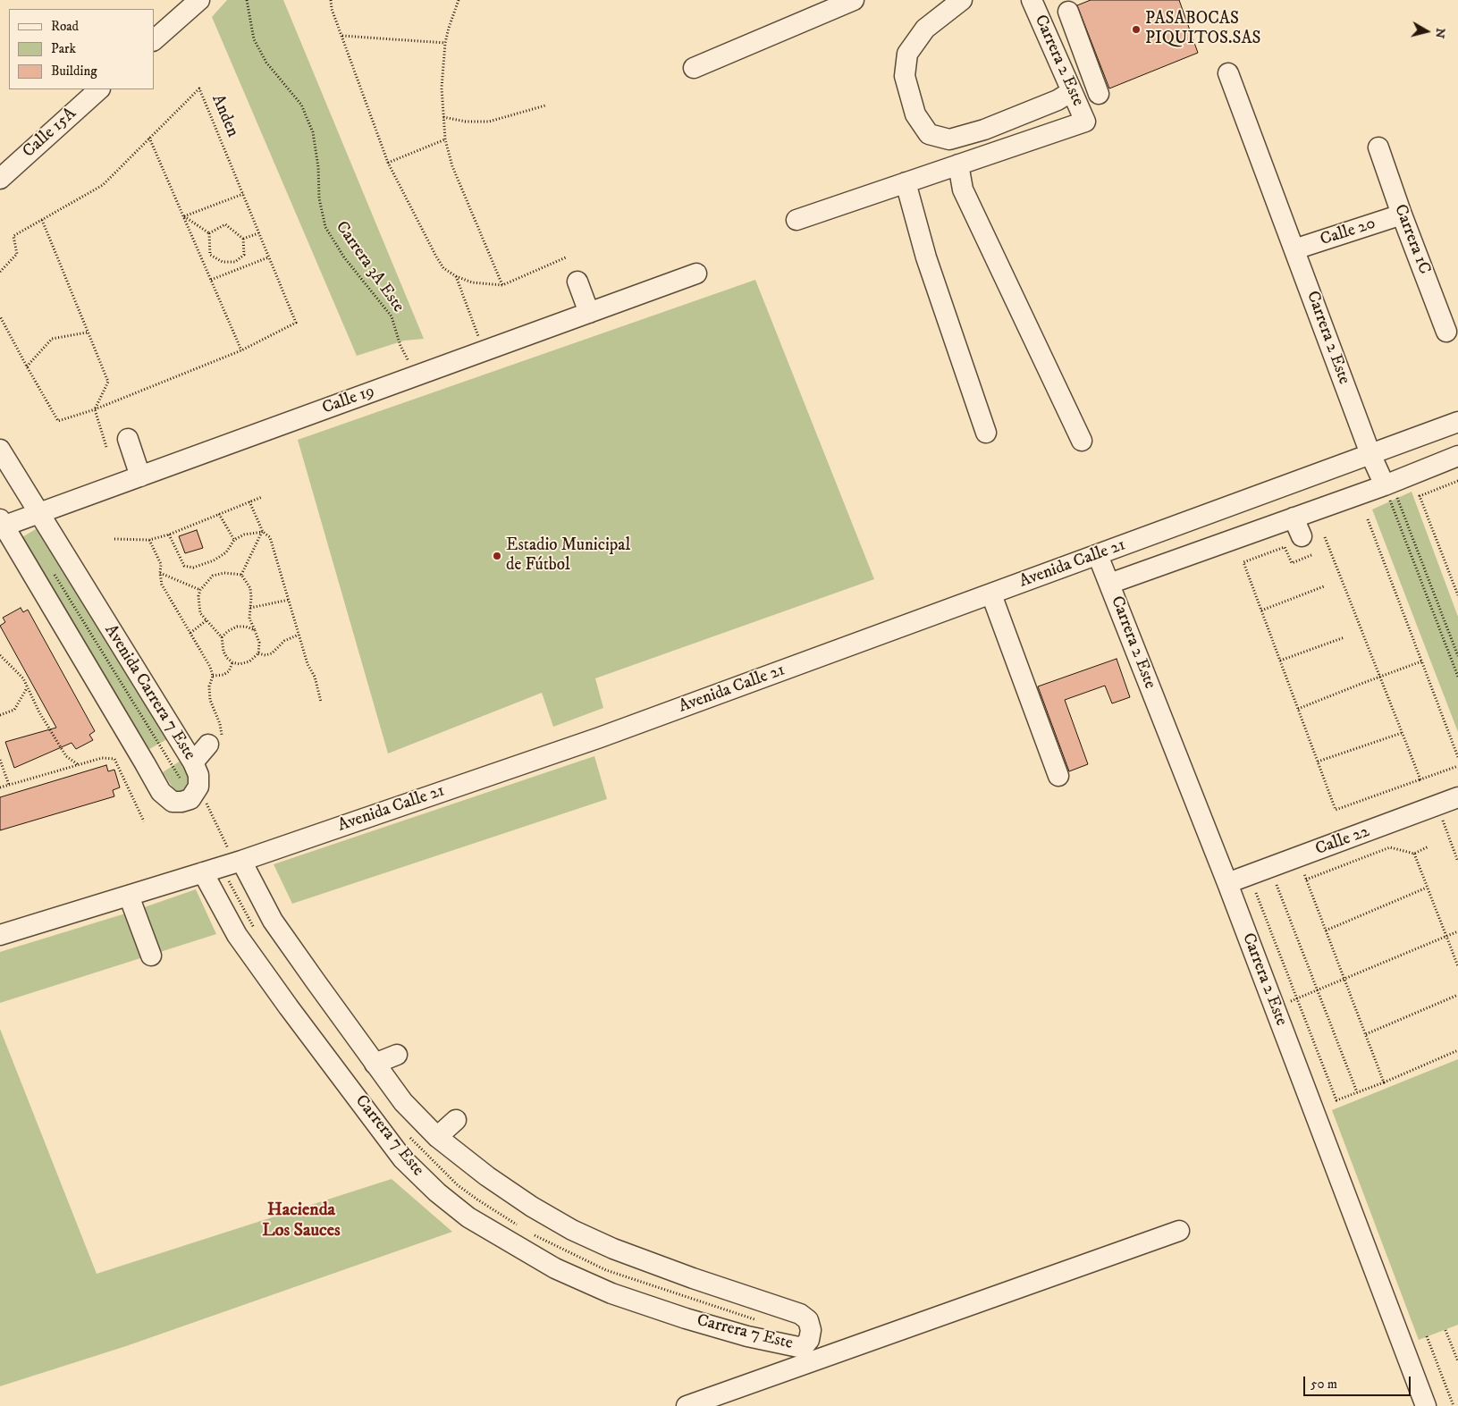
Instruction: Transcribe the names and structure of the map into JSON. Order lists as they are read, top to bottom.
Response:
{
  "streets": {
    "street": [
      "Carrera 2 Este",
      "Calle 15A",
      "Calle 20",
      "Carrera 1C",
      "Calle 19",
      "Avenida Calle 21",
      "Avenida Carrera 7 Este",
      "Calle 22",
      "Carrera 7 Este"
    ],
    "path": ["Anden", "Carrera 3A Este"]
  },
  "crossings": [
    ["Carrera 2 Este", "Calle 20"],
    ["Carrera 2 Este", "Avenida Calle 21"],
    ["Carrera 2 Este", "Calle 22"],
    ["Calle 20", "Carrera 1C"],
    ["Carrera 3A Este", "Calle 19"],
    ["Calle 19", "Avenida Carrera 7 Este"],
    ["Avenida Calle 21", "Carrera 7 Este"]
  ],
  "districts": ["Hacienda Los Sauces"],
  "places": ["PASABOCAS PIQUITOS.SAS", "Estadio Municipal de Fútbol"],
  "legend": ["Road", "Park", "Building"],
  "scale_bar": "50 m",
  "north": "right"
}
